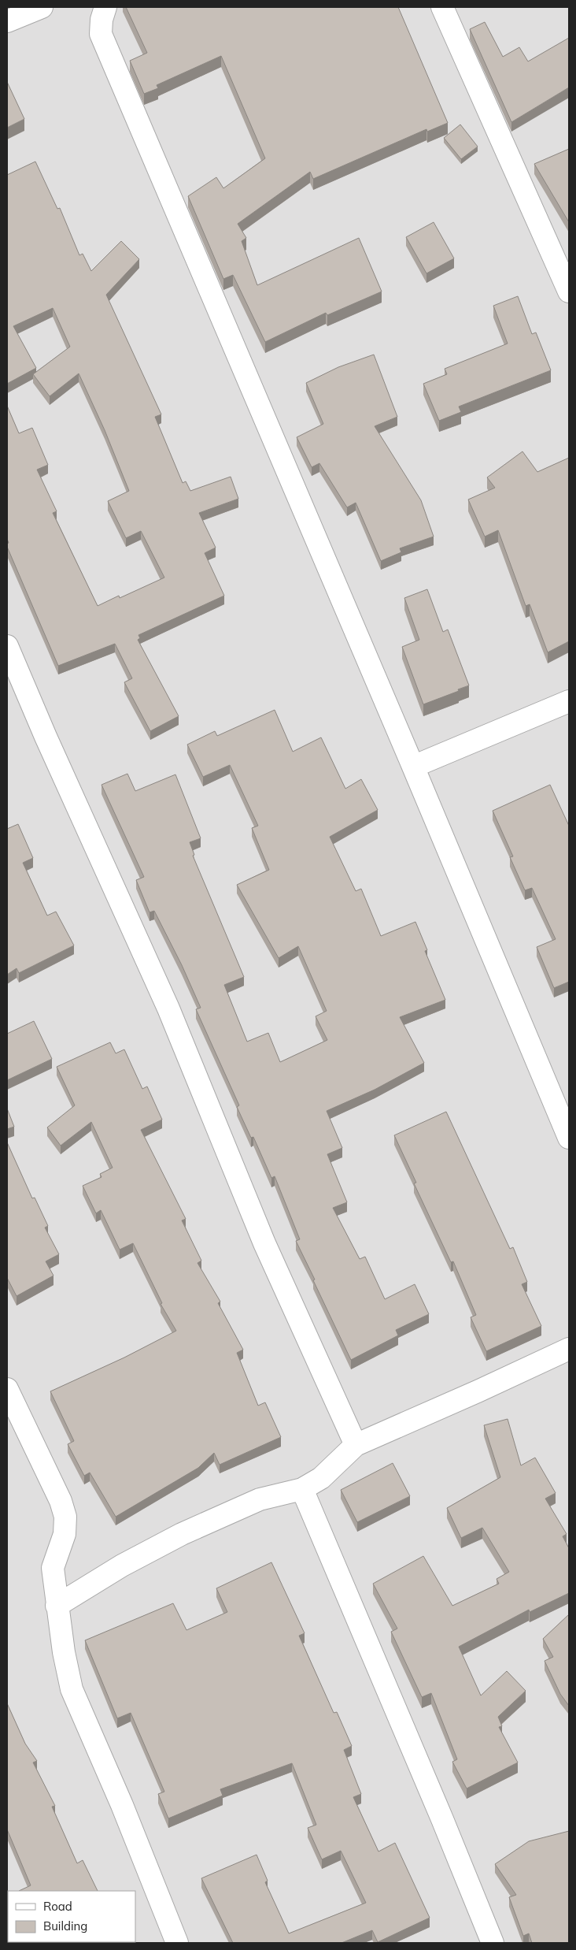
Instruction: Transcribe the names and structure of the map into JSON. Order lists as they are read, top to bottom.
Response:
{
  "legend": ["Road", "Building"]
}
